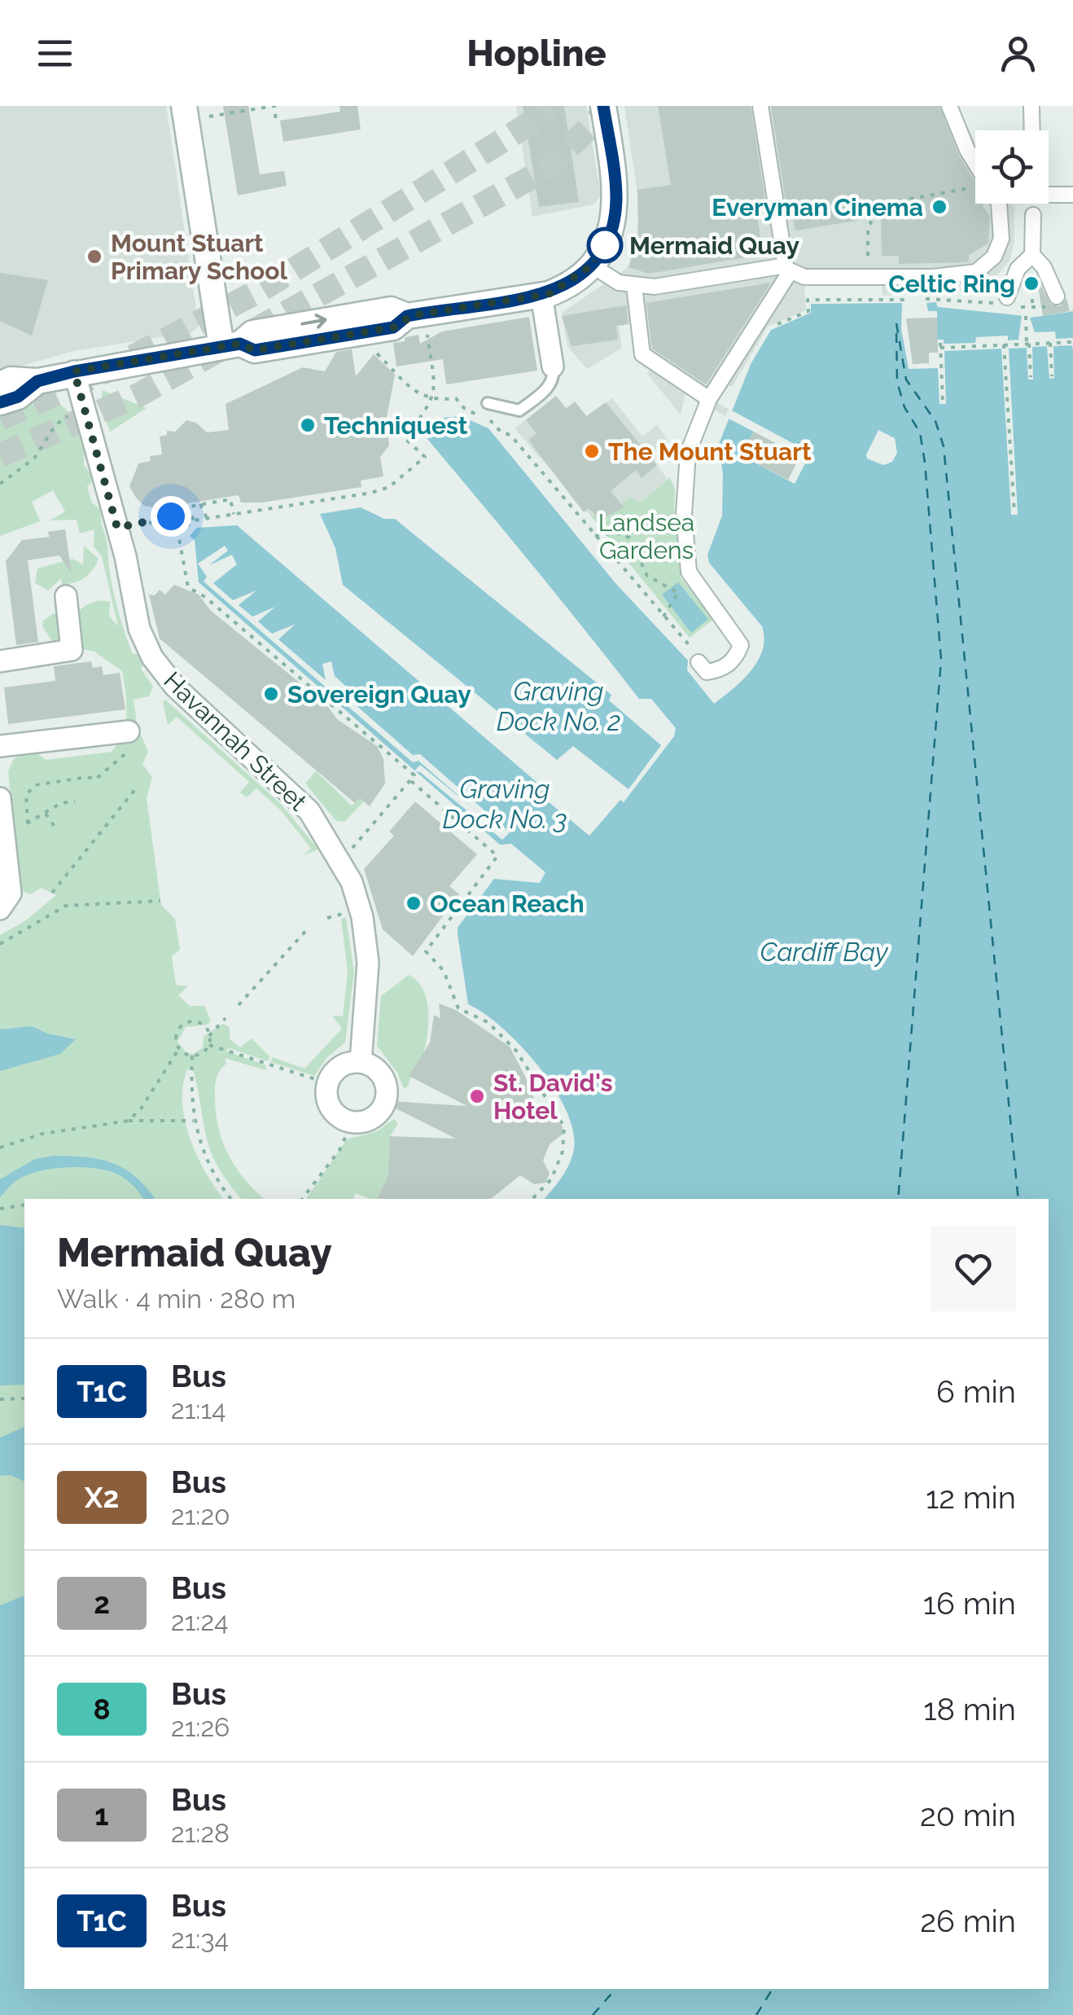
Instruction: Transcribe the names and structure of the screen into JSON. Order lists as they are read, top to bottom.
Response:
{
  "streets": {
    "street": ["Havannah Street"]
  },
  "water": ["Graving Dock No. 2", "Graving Dock No. 3", "Cardiff Bay"],
  "parks": ["Landsea Gardens"],
  "places": [
    "Everyman Cinema",
    "Mermaid Quay",
    "Mount Stuart Primary School",
    "Celtic Ring",
    "Techniquest",
    "The Mount Stuart",
    "Sovereign Quay",
    "Ocean Reach",
    "St. David's Hotel"
  ],
  "lines": ["bus line T1C"],
  "page": {
    "header": "Hopline",
    "heading": ["Mermaid Quay", "Walk · 4 min · 280 m"],
    "list": [
      {
        "mark": "T1C",
        "name": "Bus",
        "note": "21:14",
        "value": "6 min"
      },
      {
        "mark": "X2",
        "name": "Bus",
        "note": "21:20",
        "value": "12 min"
      },
      {
        "mark": "2",
        "name": "Bus",
        "note": "21:24",
        "value": "16 min"
      },
      {
        "mark": "8",
        "name": "Bus",
        "note": "21:26",
        "value": "18 min"
      },
      {
        "mark": "1",
        "name": "Bus",
        "note": "21:28",
        "value": "20 min"
      },
      {
        "mark": "T1C",
        "name": "Bus",
        "note": "21:34",
        "value": "26 min"
      }
    ]
  }
}
